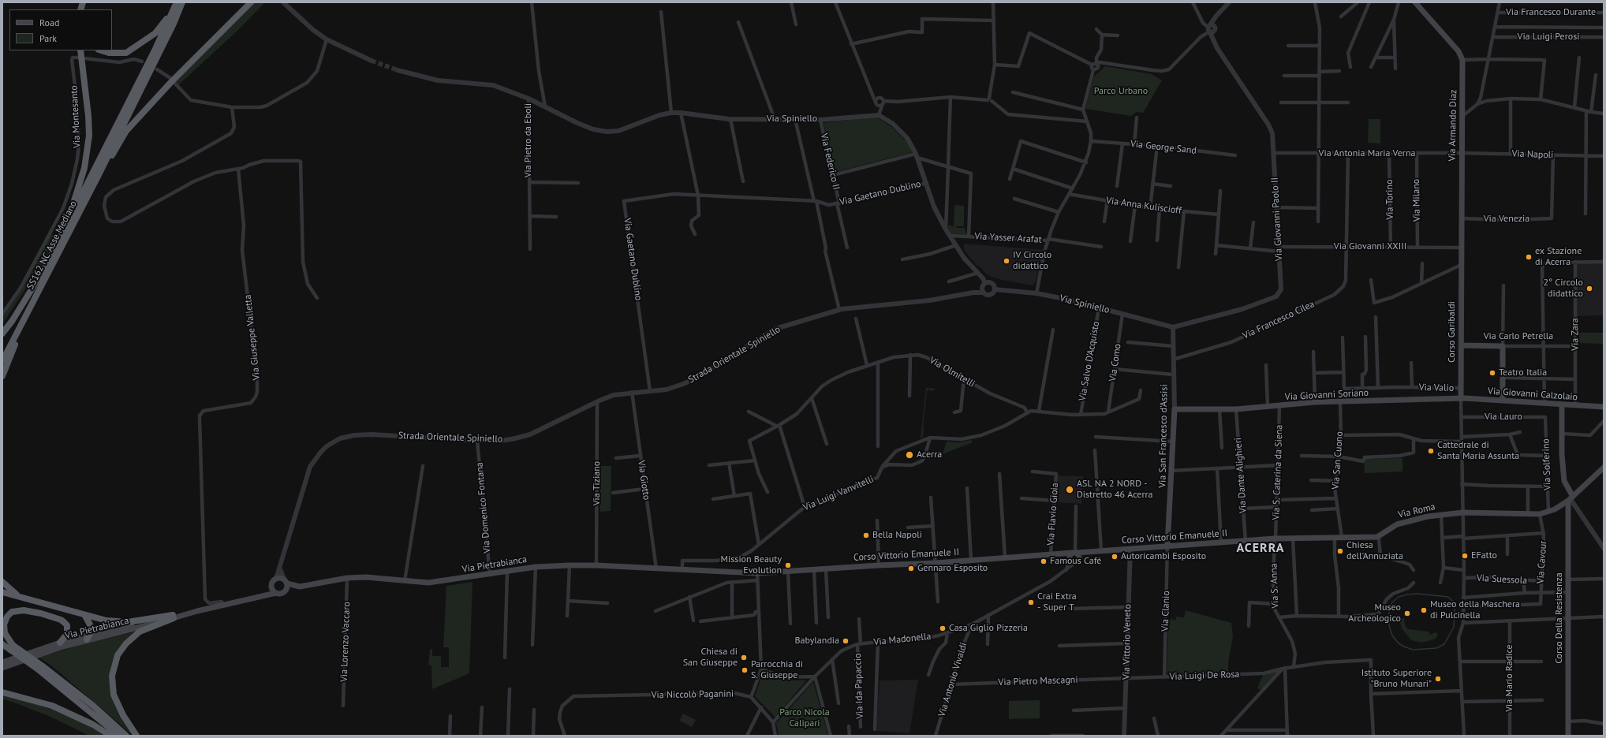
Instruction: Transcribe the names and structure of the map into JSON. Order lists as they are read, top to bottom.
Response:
{
  "streets": {
    "highway": ["SS162 NC Asse Mediano"],
    "main road": [
      "Via Armando Diaz",
      "Corso Garibaldi",
      "Via Carlo Petrella",
      "Via Giovanni Calzolaio",
      "Via Giovanni Soriano",
      "Via San Francesco d'Assisi",
      "Via Roma",
      "Corso Vittorio Emanuele II",
      "Via Pietrabianca",
      "Corso Della Resistenza"
    ],
    "street": [
      "Via Francesco Durante",
      "Via Luigi Perosi",
      "Via Montesanto",
      "Via Spiniello",
      "Via Pietro da Eboli",
      "Via George Sand",
      "Via Antonia Maria Verna",
      "Via Napoli",
      "Via Federico II",
      "Via Gaetano Dublino",
      "Via Torino",
      "Via Milano",
      "Via Anna Kuliscioff",
      "Via Giovanni Paolo II",
      "Via Venezia",
      "Via Yasser Arafat",
      "Via Giovanni XXIII",
      "Via Francesco Cilea",
      "Via Zara",
      "Via Giuseppe Valletta",
      "Strada Orientale Spiniello",
      "Via Salvo D'Acquisto",
      "Via Como",
      "Via Olmitelli",
      "Via Valio",
      "Via Lauro",
      "Via San Cuono",
      "Via Solferino",
      "Via S. Caterina da Siena",
      "Via Dante Alighieri",
      "Via Giotto",
      "Via Tiziano",
      "Via Luigi Vanvitelli",
      "Via Domenico Fontana",
      "Via Flavio Gioia",
      "Via Cavour",
      "Via Suessola",
      "Via S. Anna",
      "Via Clanio",
      "Via Madonella",
      "Via Lorenzo Vaccaro",
      "Via Vittorio Veneto",
      "Via Luigi De Rosa",
      "Via Mario Radice",
      "Via Antonio Vivaldi",
      "Via Pietro Mascagni",
      "Via Ida Papaccio",
      "Via Niccolò Paganini"
    ]
  },
  "crossings": [
    ["Via Spiniello", "Via Pietro da Eboli"],
    ["Via Spiniello", "Via Federico II"],
    ["Via Spiniello", "Via Gaetano Dublino"],
    ["Via Spiniello", "Via Giovanni Paolo II"],
    ["Via Spiniello", "Via Yasser Arafat"],
    ["Via Spiniello", "Strada Orientale Spiniello"],
    ["Via Spiniello", "Via Salvo D'Acquisto"],
    ["Via Spiniello", "Via Como"],
    ["Via Spiniello", "Via San Francesco d'Assisi"],
    ["Via Armando Diaz", "Via Antonia Maria Verna"],
    ["Via Armando Diaz", "Via Napoli"],
    ["Via Armando Diaz", "Via Venezia"],
    ["Via Armando Diaz", "Via Giovanni XXIII"],
    ["Via Armando Diaz", "Corso Garibaldi"],
    ["Via Antonia Maria Verna", "Via Napoli"],
    ["Via Antonia Maria Verna", "Via Torino"],
    ["Via Antonia Maria Verna", "Via Milano"],
    ["Via Antonia Maria Verna", "Via Giovanni Paolo II"],
    ["Via Antonia Maria Verna", "Via Francesco Cilea"],
    ["Via Napoli", "Via Venezia"],
    ["Via Federico II", "Via Gaetano Dublino"],
    ["Via Gaetano Dublino", "Strada Orientale Spiniello"],
    ["Via Torino", "Via Giovanni XXIII"],
    ["Via Milano", "Via Giovanni XXIII"],
    ["Via Giovanni Paolo II", "Via Giovanni XXIII"],
    ["Via Giovanni Paolo II", "Via San Francesco d'Assisi"],
    ["Via Giovanni XXIII", "Via Francesco Cilea"],
    ["Via Francesco Cilea", "Via San Francesco d'Assisi"],
    ["Corso Garibaldi", "Via Carlo Petrella"],
    ["Corso Garibaldi", "Via Valio"],
    ["Corso Garibaldi", "Via Giovanni Calzolaio"],
    ["Corso Garibaldi", "Via Giovanni Soriano"],
    ["Via Zara", "Via Carlo Petrella"],
    ["Via Zara", "Via Giovanni Calzolaio"],
    ["Via Giuseppe Valletta", "Via Pietrabianca"],
    ["Strada Orientale Spiniello", "Via Giotto"],
    ["Strada Orientale Spiniello", "Via Tiziano"],
    ["Strada Orientale Spiniello", "Via Domenico Fontana"],
    ["Strada Orientale Spiniello", "Via Pietrabianca"],
    ["Via Olmitelli", "Via Luigi Vanvitelli"],
    ["Via Giovanni Calzolaio", "Via Giovanni Soriano"],
    ["Via Giovanni Soriano", "Via San Francesco d'Assisi"],
    ["Via Giovanni Soriano", "Via San Cuono"],
    ["Via Giovanni Soriano", "Via S. Caterina da Siena"],
    ["Via Giovanni Soriano", "Via Dante Alighieri"],
    ["Via Lauro", "Via Solferino"],
    ["Via San Francesco d'Assisi", "Corso Vittorio Emanuele II"],
    ["Via San Francesco d'Assisi", "Via Clanio"],
    ["Via San Cuono", "Corso Vittorio Emanuele II"],
    ["Via Solferino", "Via Roma"],
    ["Via S. Caterina da Siena", "Corso Vittorio Emanuele II"],
    ["Via S. Caterina da Siena", "Via S. Anna"],
    ["Via Dante Alighieri", "Corso Vittorio Emanuele II"],
    ["Via Giotto", "Via Pietrabianca"],
    ["Via Tiziano", "Via Pietrabianca"],
    ["Via Luigi Vanvitelli", "Corso Vittorio Emanuele II"],
    ["Via Luigi Vanvitelli", "Via Pietrabianca"],
    ["Via Domenico Fontana", "Via Pietrabianca"],
    ["Via Roma", "Corso Vittorio Emanuele II"],
    ["Via Roma", "Via Cavour"],
    ["Via Roma", "Corso Della Resistenza"],
    ["Via Flavio Gioia", "Corso Vittorio Emanuele II"],
    ["Corso Vittorio Emanuele II", "Via Pietrabianca"],
    ["Corso Vittorio Emanuele II", "Via S. Anna"],
    ["Corso Vittorio Emanuele II", "Via Clanio"],
    ["Corso Vittorio Emanuele II", "Via Madonella"],
    ["Corso Vittorio Emanuele II", "Via Vittorio Veneto"],
    ["Via Cavour", "Via Suessola"],
    ["Via Pietrabianca", "Via Lorenzo Vaccaro"],
    ["Via S. Anna", "Via Luigi De Rosa"],
    ["Via Clanio", "Via Luigi De Rosa"],
    ["Via Madonella", "Via Antonio Vivaldi"],
    ["Via Madonella", "Via Ida Papaccio"],
    ["Via Vittorio Veneto", "Via Luigi De Rosa"],
    ["Via Vittorio Veneto", "Via Pietro Mascagni"],
    ["Via Luigi De Rosa", "Via Pietro Mascagni"],
    ["Via Antonio Vivaldi", "Via Pietro Mascagni"]
  ],
  "districts": ["ACERRA"],
  "parks": ["Parco Urbano", "Parco Nicola Calipari"],
  "places": [
    "ex Stazione di Acerra",
    "IV Circolo didattico",
    "2° Circolo didattico",
    "Teatro Italia",
    "Cattedrale di Santa Maria Assunta",
    "Acerra",
    "ASL NA 2 NORD - Distretto 46 Acerra",
    "Bella Napoli",
    "Chiesa dell'Annuziata",
    "EFatto",
    "Autoricambi Esposito",
    "Famous Café",
    "Mission Beauty Evolution",
    "Gennaro Esposito",
    "Crai Extra - Super T",
    "Museo della Maschera di Pulcinella",
    "Museo Archeologico",
    "Casa Giglio Pizzeria",
    "Babylandia",
    "Chiesa di San Giuseppe",
    "Parrocchia di S. Giuseppe",
    "Istituto Superiore \"Bruno Munari\""
  ],
  "legend": ["Road", "Park"]
}
